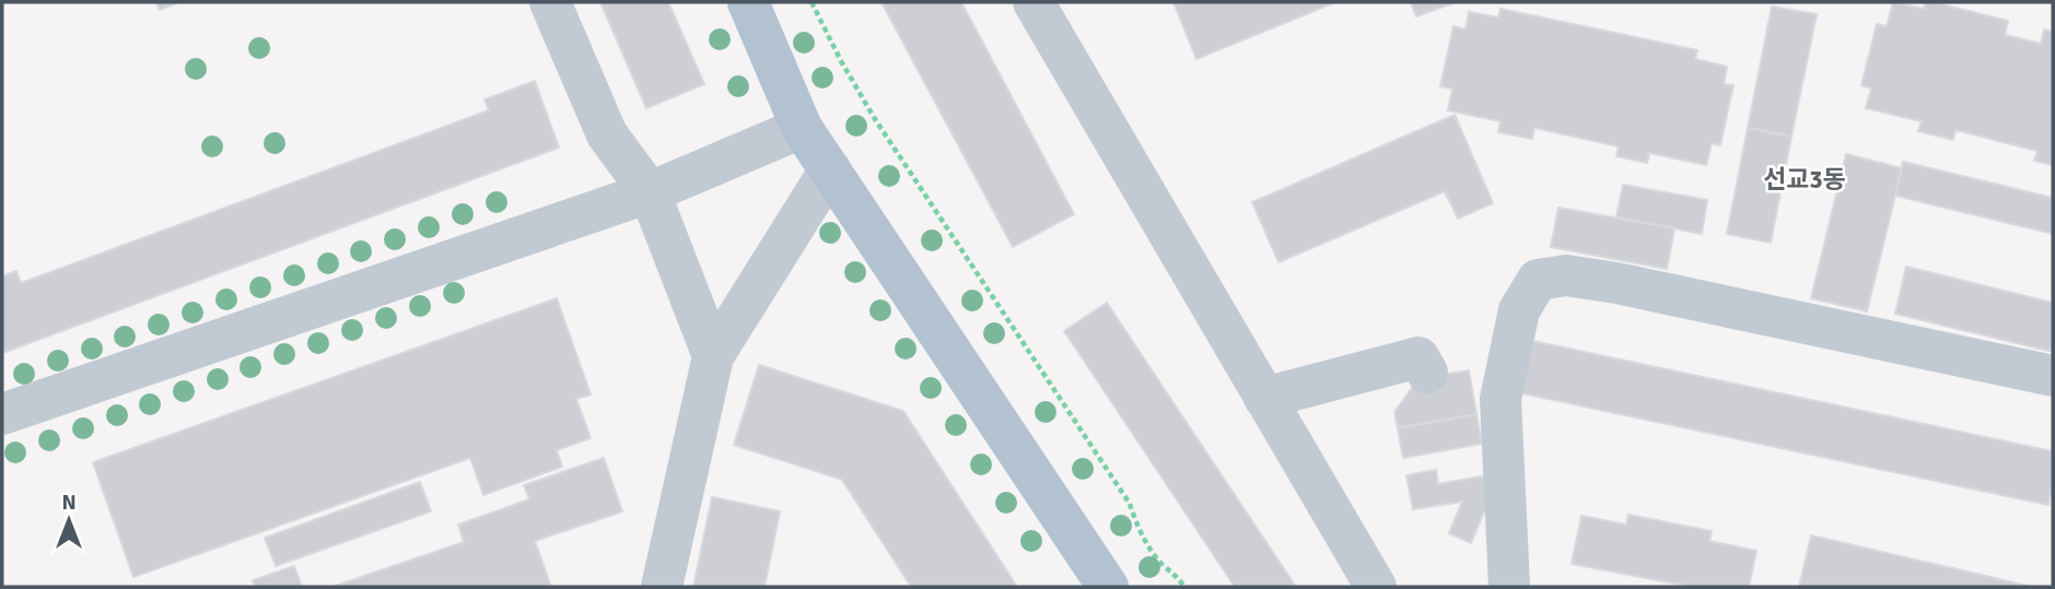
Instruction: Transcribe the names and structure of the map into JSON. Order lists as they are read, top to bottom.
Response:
{
  "districts": ["선교3동"],
  "north": "top"
}
